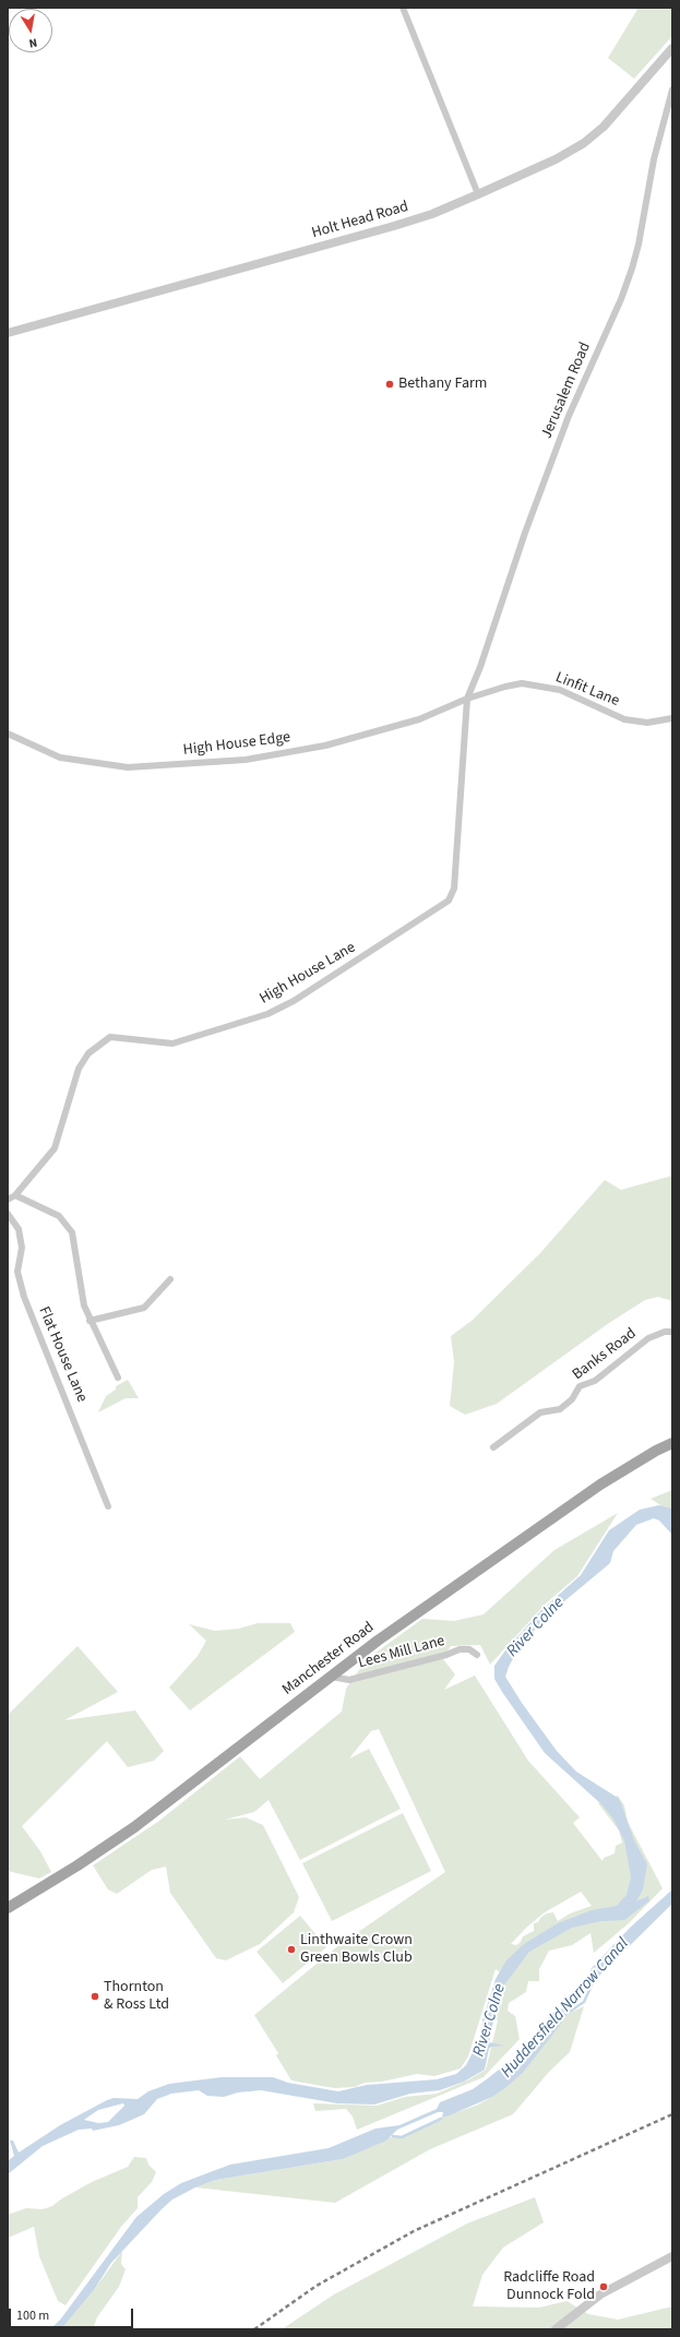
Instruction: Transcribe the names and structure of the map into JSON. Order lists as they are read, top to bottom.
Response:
{
  "streets": {
    "main road": ["Manchester Road"],
    "street": [
      "Holt Head Road",
      "Jerusalem Road",
      "Linfit Lane",
      "High House Edge",
      "High House Lane",
      "Flat House Lane",
      "Banks Road",
      "Lees Mill Lane"
    ]
  },
  "crossings": [
    ["Jerusalem Road", "Linfit Lane"],
    ["Jerusalem Road", "High House Edge"],
    ["Jerusalem Road", "High House Lane"],
    ["Linfit Lane", "High House Edge"],
    ["Linfit Lane", "High House Lane"],
    ["High House Edge", "High House Lane"],
    ["Lees Mill Lane", "Manchester Road"]
  ],
  "water": ["River Colne", "Huddersfield Narrow Canal"],
  "places": [
    "Bethany Farm",
    "Linthwaite Crown Green Bowls Club",
    "Thornton & Ross Ltd",
    "Radcliffe Road Dunnock Fold"
  ],
  "scale_bar": "100 m",
  "north": "bottom"
}
